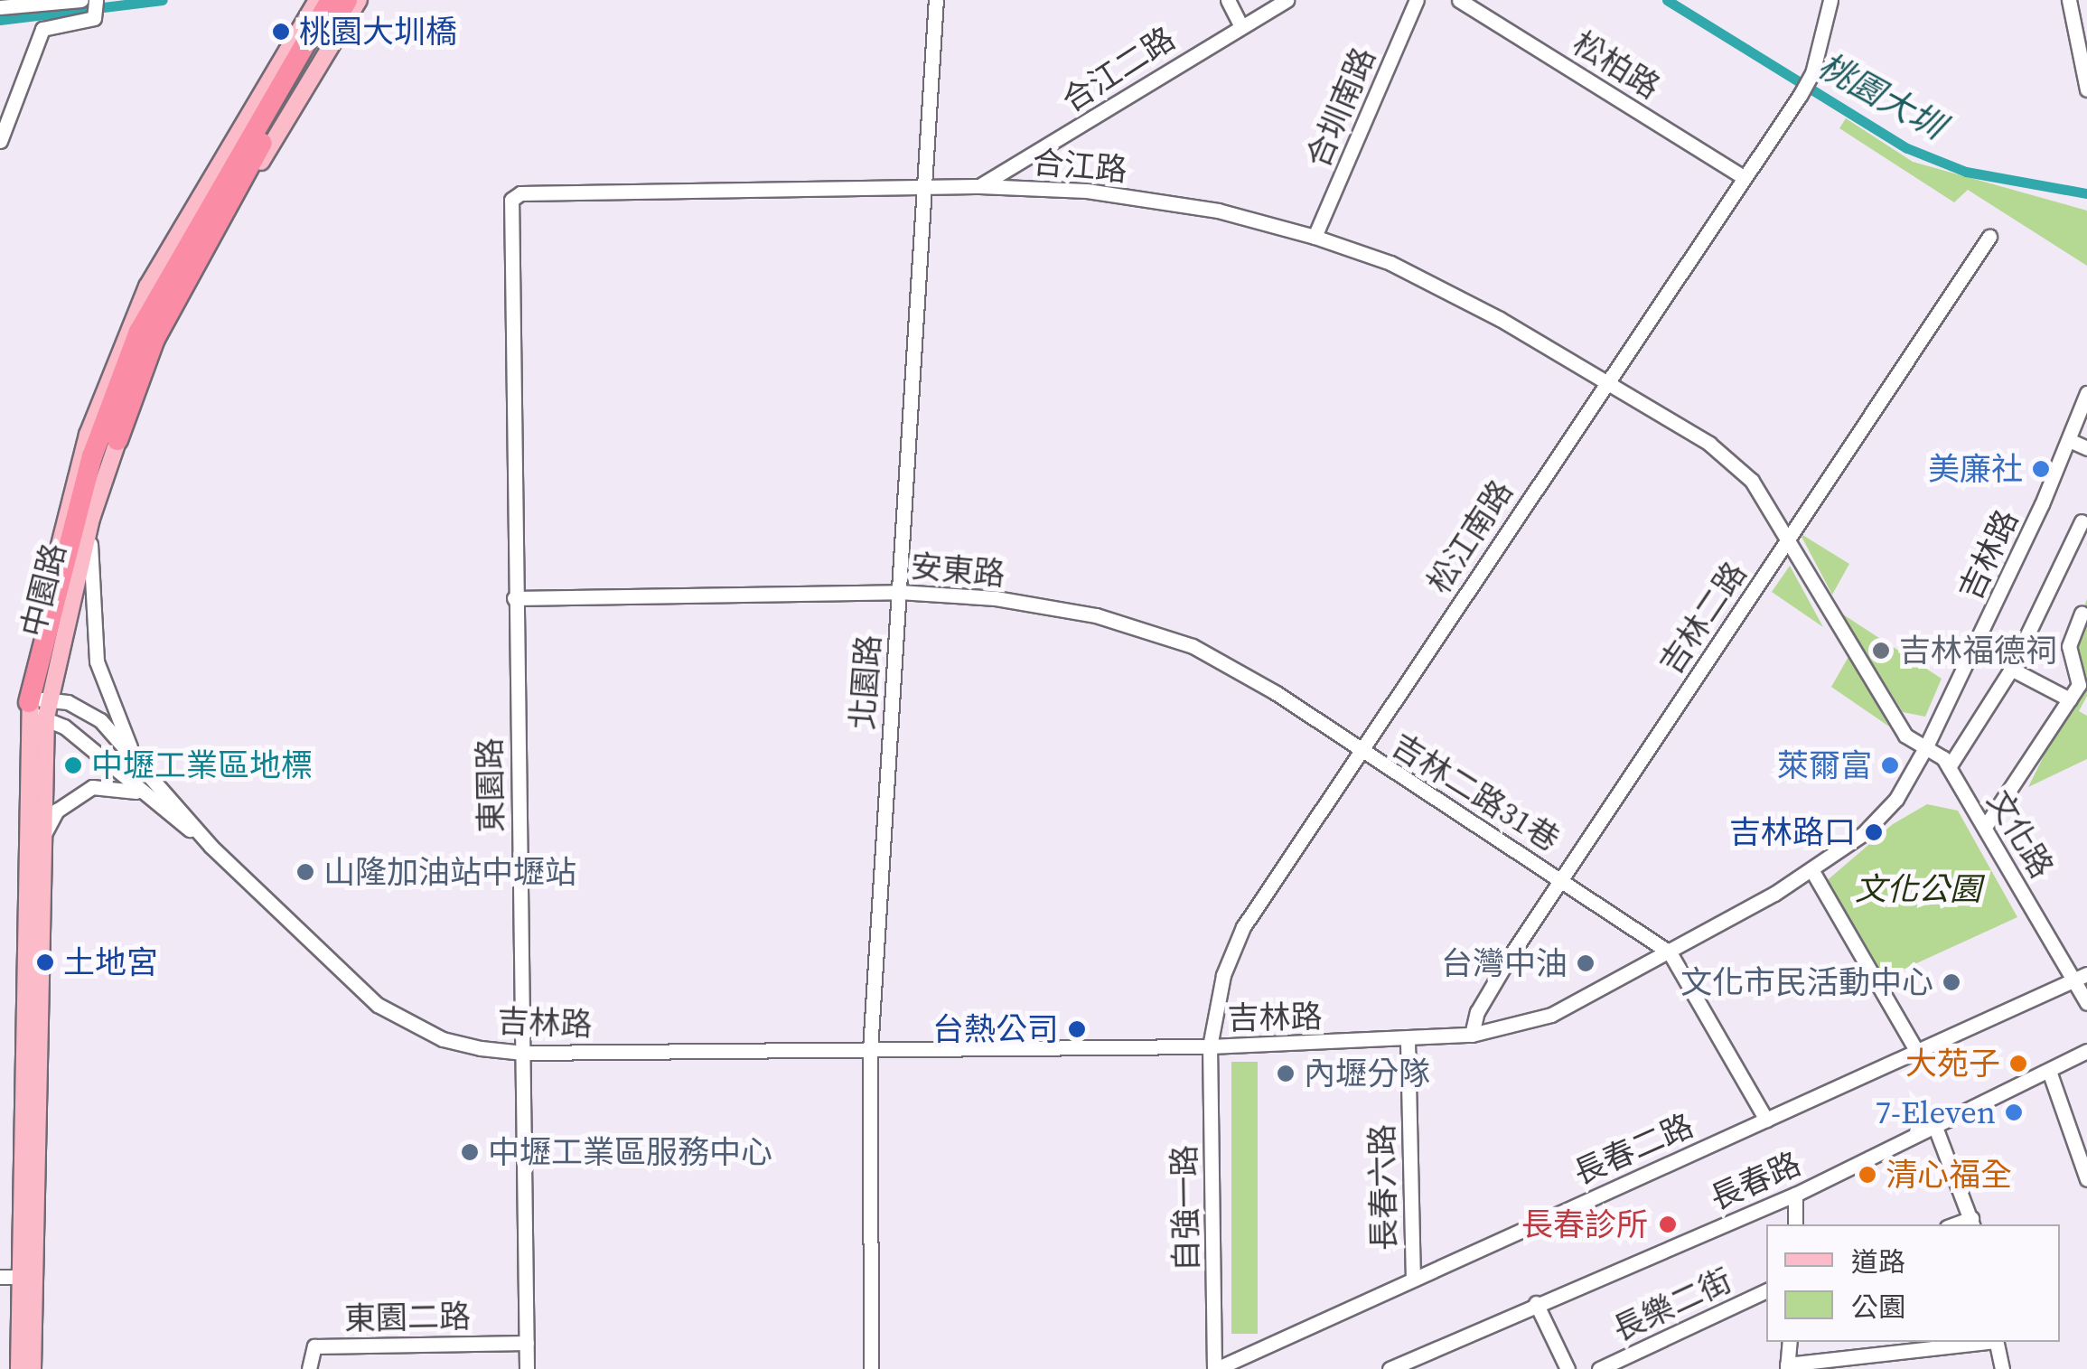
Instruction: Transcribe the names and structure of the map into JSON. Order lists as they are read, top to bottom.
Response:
{
  "streets": {
    "main road": ["中園路"],
    "street": [
      "松柏路",
      "合江二路",
      "合圳南路",
      "合江路",
      "松江南路",
      "吉林路",
      "安東路",
      "吉林二路",
      "北園路",
      "東園路",
      "吉林二路31巷",
      "文化路",
      "長春二路",
      "長春路",
      "長春六路",
      "自強一路",
      "長樂二街",
      "東園二路"
    ]
  },
  "crossings": [
    ["松柏路", "松江南路"],
    ["合江二路", "合江路"],
    ["合圳南路", "合江路"],
    ["合江路", "松江南路"],
    ["合江路", "吉林二路"],
    ["合江路", "北園路"],
    ["合江路", "東園路"],
    ["合江路", "文化路"],
    ["松江南路", "吉林路"],
    ["松江南路", "安東路"],
    ["松江南路", "吉林二路31巷"],
    ["松江南路", "自強一路"],
    ["吉林路", "中園路"],
    ["吉林路", "吉林二路"],
    ["吉林路", "北園路"],
    ["吉林路", "東園路"],
    ["吉林路", "吉林二路31巷"],
    ["吉林路", "文化路"],
    ["吉林路", "長春六路"],
    ["吉林路", "自強一路"],
    ["安東路", "北園路"],
    ["安東路", "東園路"],
    ["安東路", "吉林二路31巷"],
    ["吉林二路", "吉林二路31巷"],
    ["吉林二路", "文化路"],
    ["東園路", "東園二路"],
    ["文化路", "長春二路"],
    ["長春二路", "長春六路"],
    ["長春二路", "自強一路"]
  ],
  "water": ["桃園大圳"],
  "parks": ["文化公園"],
  "places": [
    "桃園大圳橋",
    "美廉社",
    "吉林福德祠",
    "中壢工業區地標",
    "萊爾富",
    "吉林路口",
    "山隆加油站中壢站",
    "土地宮",
    "台灣中油",
    "文化市民活動中心",
    "台熱公司",
    "大苑子",
    "內壢分隊",
    "7-Eleven",
    "中壢工業區服務中心",
    "清心福全",
    "長春診所"
  ],
  "legend": ["道路", "公園"]
}
